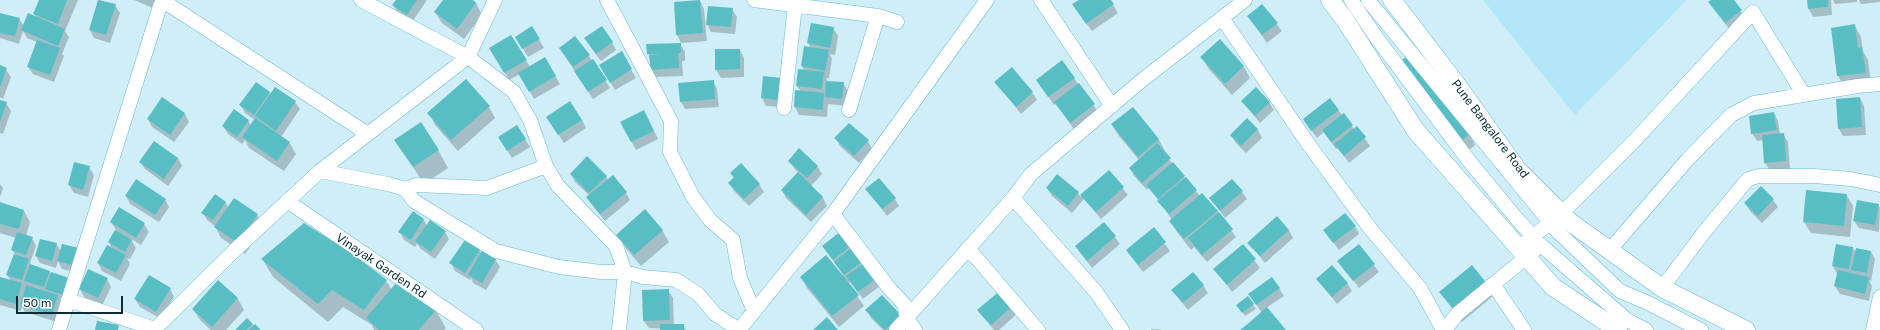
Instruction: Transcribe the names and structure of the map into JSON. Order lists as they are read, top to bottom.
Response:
{
  "streets": {
    "main road": ["Pune Bangalore Road"],
    "street": ["Vinayak Garden Rd"]
  },
  "scale_bar": "50 m"
}
